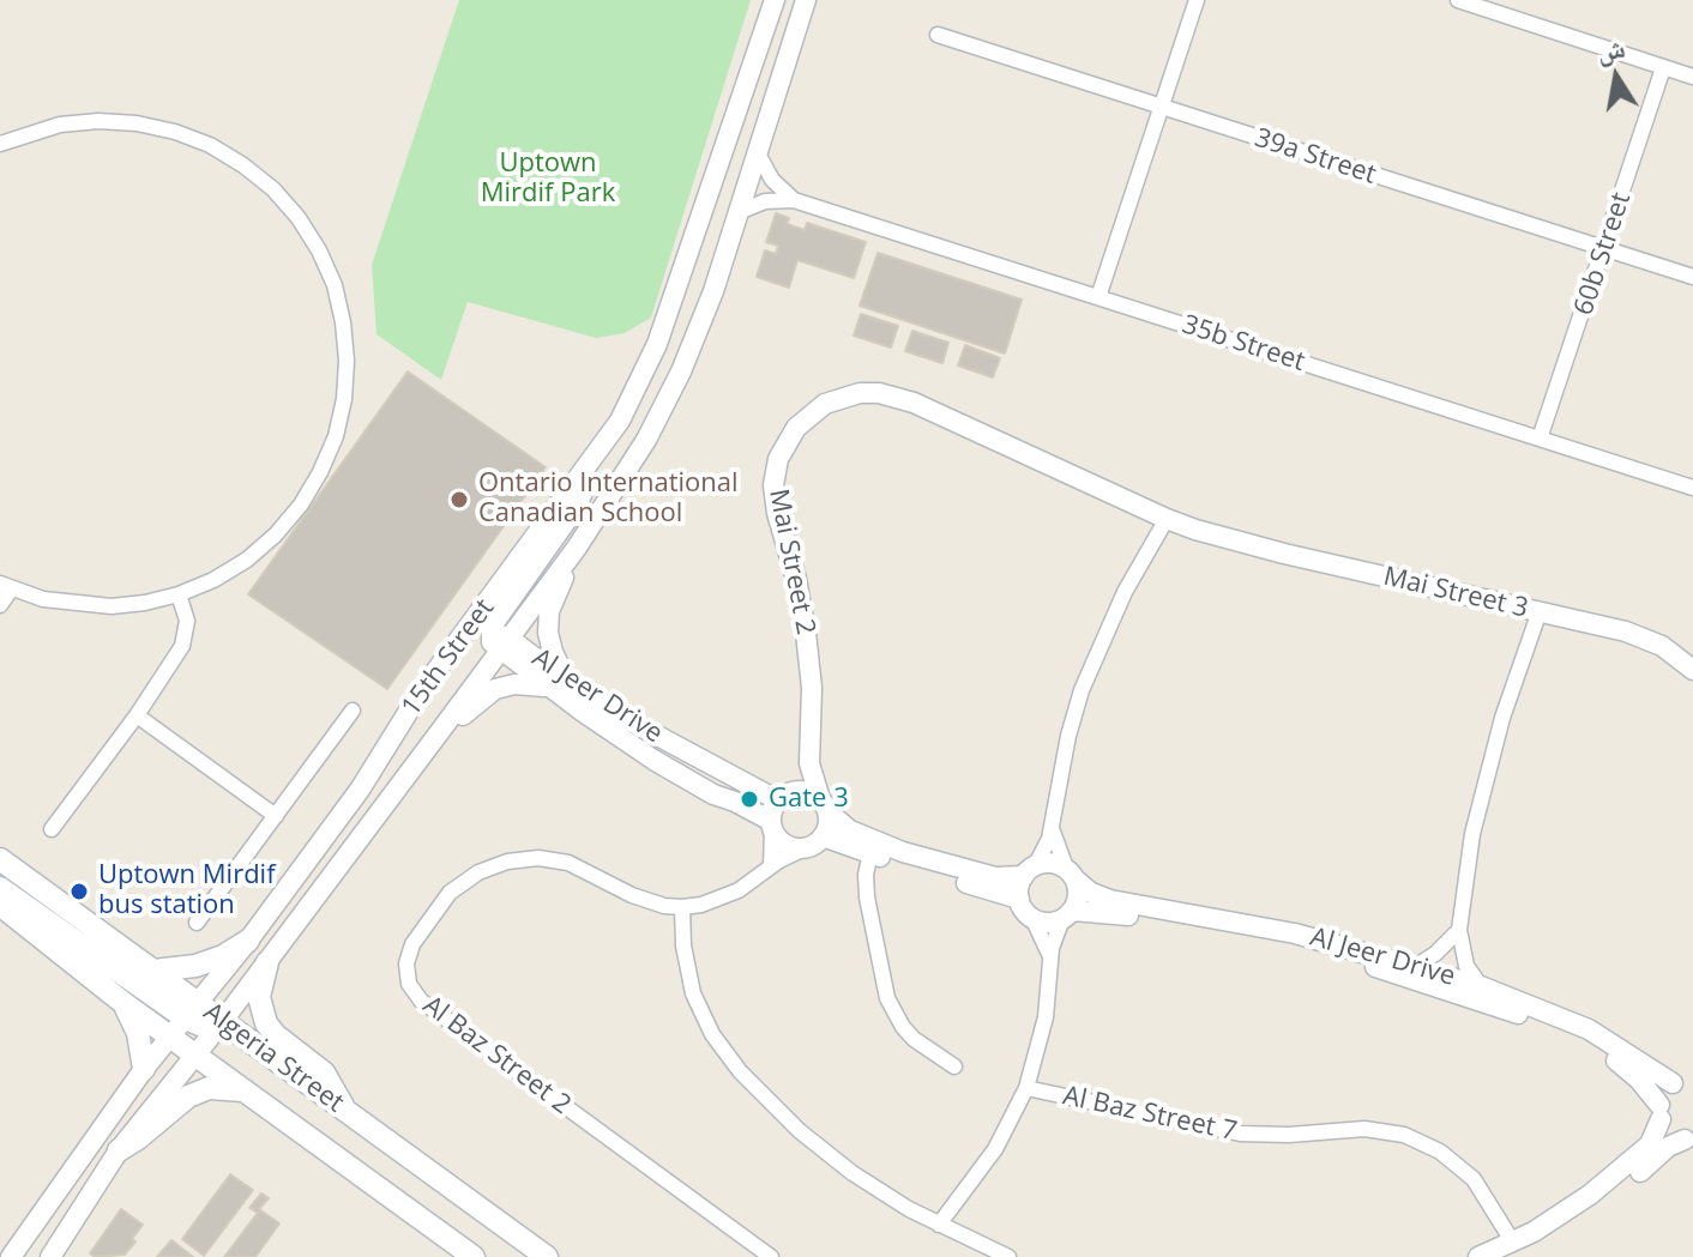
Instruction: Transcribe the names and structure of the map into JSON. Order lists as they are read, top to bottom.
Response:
{
  "streets": {
    "main road": ["Algeria Street"],
    "street": [
      "39a Street",
      "60b Street",
      "35b Street",
      "Mai Street 2",
      "Mai Street 3",
      "15th Street",
      "Al Jeer Drive",
      "Al Baz Street 2",
      "Al Baz Street 7"
    ]
  },
  "crossings": [
    ["39a Street", "60b Street"],
    ["60b Street", "35b Street"],
    ["35b Street", "15th Street"],
    ["Mai Street 2", "Mai Street 3"],
    ["Mai Street 2", "Al Jeer Drive"],
    ["Mai Street 2", "Al Baz Street 2"],
    ["Mai Street 3", "Al Jeer Drive"],
    ["15th Street", "Al Jeer Drive"],
    ["15th Street", "Algeria Street"],
    ["Al Jeer Drive", "Al Baz Street 2"]
  ],
  "parks": ["Uptown Mirdif Park"],
  "places": ["Ontario International Canadian School", "Gate 3", "Uptown Mirdif bus station"],
  "north": "top"
}
